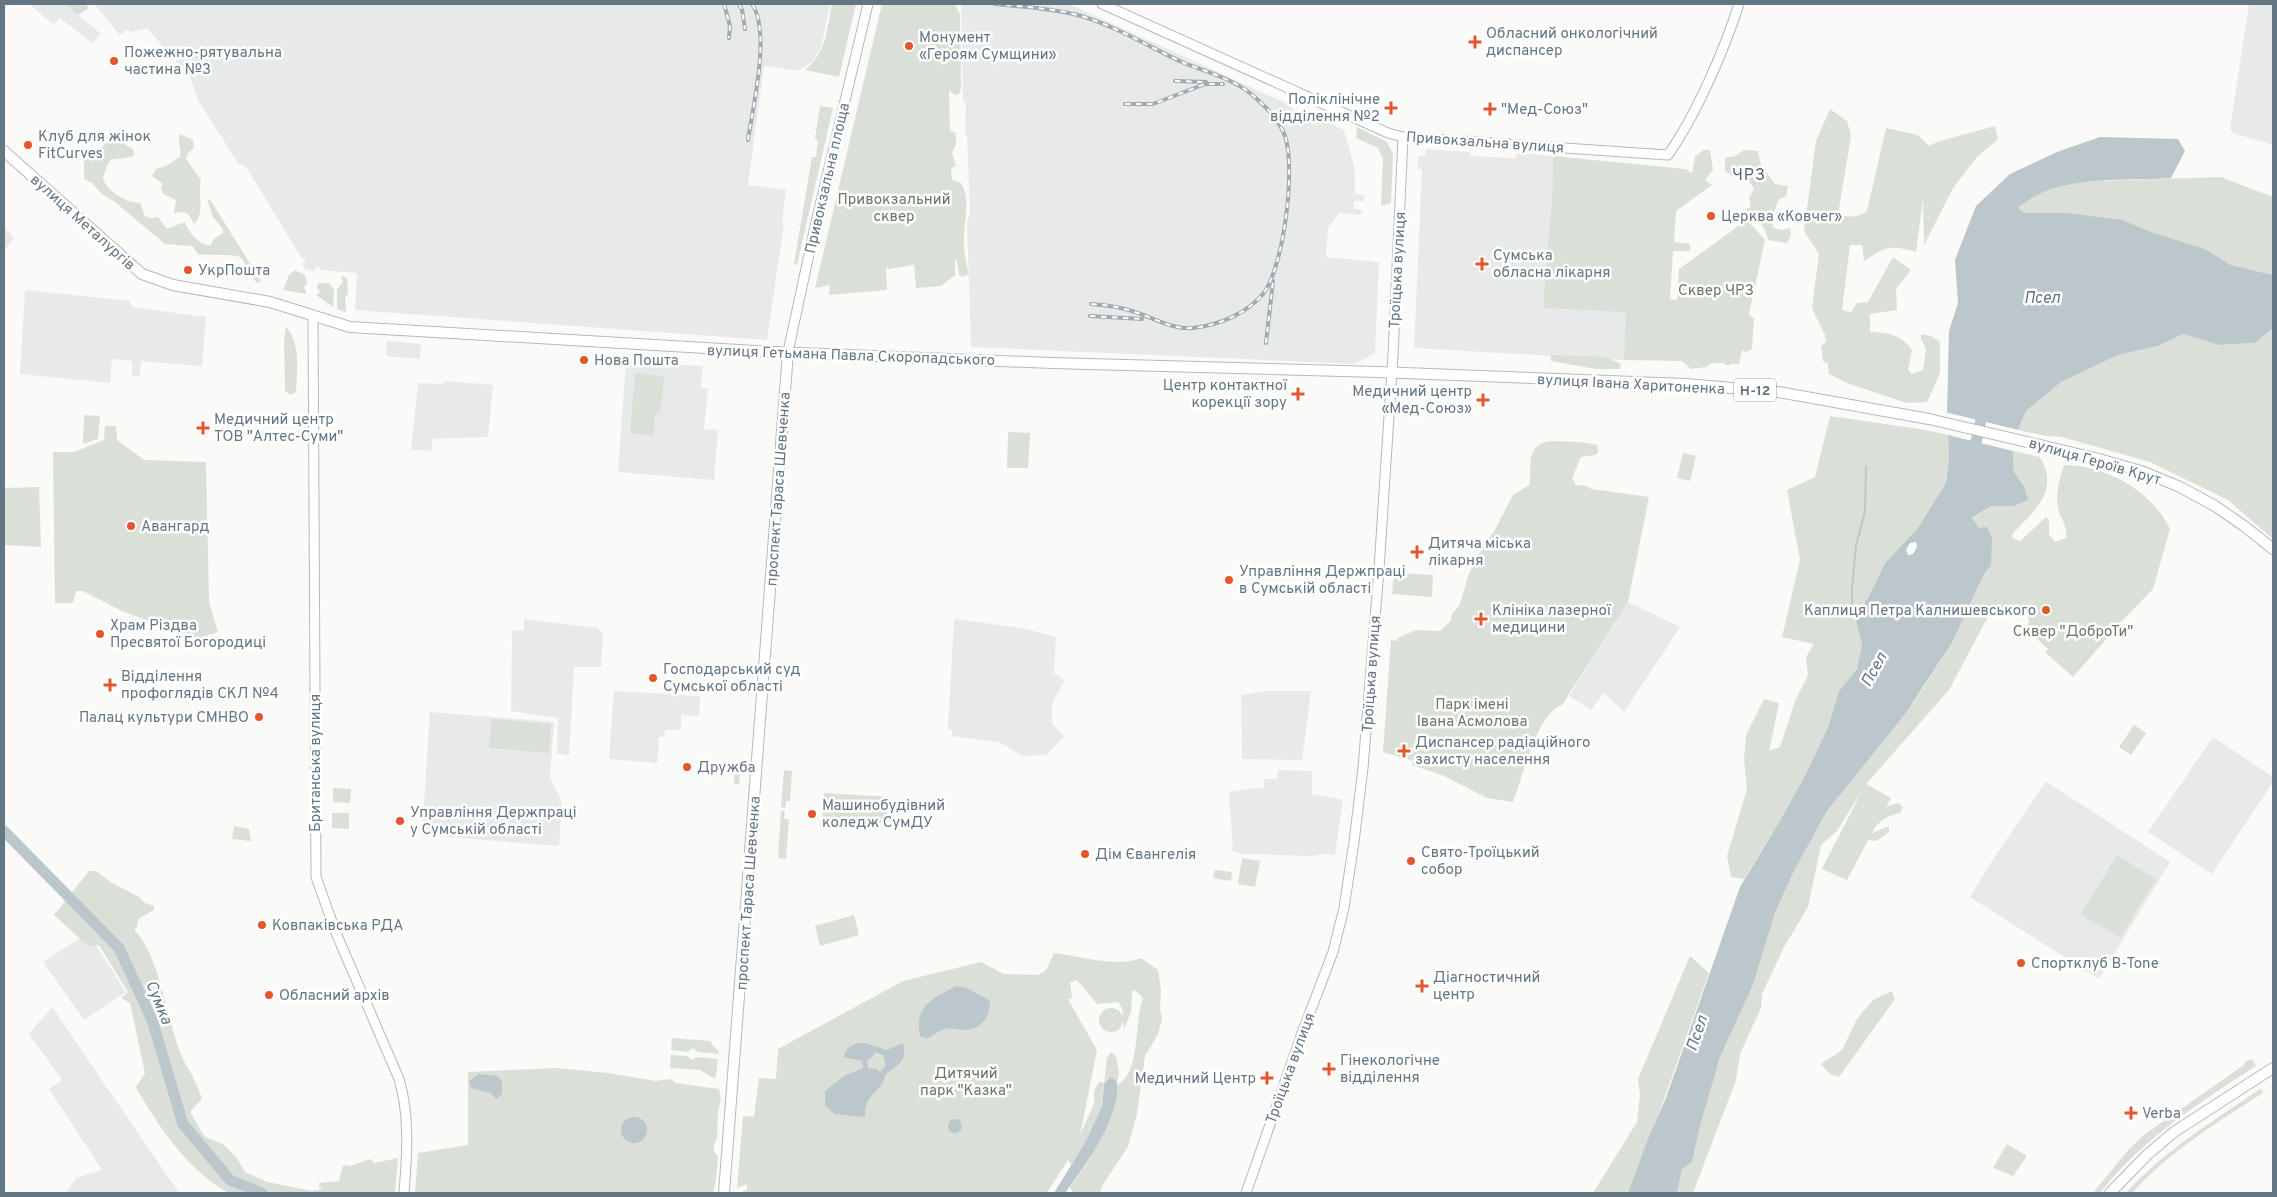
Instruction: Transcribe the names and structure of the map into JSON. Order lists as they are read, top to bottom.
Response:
{
  "streets": {
    "main road": [
      "Привокзальна вулиця",
      "Привокзальна площа",
      "вулиця Металургів",
      "Троїцька вулиця",
      "вулиця Гетьмана Павла Скоропадського",
      "вулиця Івана Харитоненка",
      "Н-12",
      "вулиця Героїв Крут",
      "проспект Тараса Шевченка",
      "Британська вулиця"
    ]
  },
  "crossings": [
    ["Привокзальна вулиця", "Троїцька вулиця"],
    ["Привокзальна площа", "вулиця Гетьмана Павла Скоропадського"],
    ["Привокзальна площа", "проспект Тараса Шевченка"],
    ["вулиця Металургів", "вулиця Гетьмана Павла Скоропадського"],
    ["вулиця Металургів", "Британська вулиця"],
    ["Троїцька вулиця", "вулиця Гетьмана Павла Скоропадського"],
    ["Троїцька вулиця", "вулиця Івана Харитоненка"],
    ["вулиця Гетьмана Павла Скоропадського", "вулиця Івана Харитоненка"],
    ["вулиця Гетьмана Павла Скоропадського", "проспект Тараса Шевченка"],
    ["вулиця Гетьмана Павла Скоропадського", "Британська вулиця"],
    ["вулиця Івана Харитоненка", "вулиця Героїв Крут"]
  ],
  "districts": ["ЧРЗ"],
  "water": ["Псел", "Сумка"],
  "parks": [
    "Привокзальний сквер",
    "Сквер ЧРЗ",
    "Сквер \"ДоброТи\"",
    "Парк імені Івана Асмолова",
    "Дитячий парк \"Казка\""
  ],
  "places": {
    "health": [
      "Обласний онкологічний диспансер",
      "Поліклінічне відділення №2",
      "\"Мед-Союз\"",
      "Сумська обласна лікарня",
      "Центр контактної корекції зору",
      "Медичний центр «Мед-Союз»",
      "Медичний центр ТОВ \"Алтес-Суми\"",
      "Дитяча міська лікарня",
      "Клініка лазерної медицини",
      "Відділення профоглядів СКЛ №4",
      "Диспансер радіаційного захисту населення",
      "Діагностичний центр",
      "Гінекологічне відділення",
      "Медичний Центр",
      "Verba"
    ],
    "other": [
      "Монумент «Героям Сумщини»",
      "Пожежно-рятувальна частина №3",
      "Клуб для жінок FitCurves",
      "Церква «Ковчег»",
      "УкрПошта",
      "Нова Пошта",
      "Авангард",
      "Управління Держпраці в Сумській області",
      "Каплиця Петра Калнишевського",
      "Храм Різдва Пресвятої Богородиці",
      "Господарський суд Сумської області",
      "Палац культури СМНВО",
      "Дружба",
      "Машинобудівний коледж СумДУ",
      "Управління Держпраці у Сумській області",
      "Дім Євангелія",
      "Свято-Троїцький собор",
      "Ковпаківська РДА",
      "Спортклуб B-Tone",
      "Обласний архів"
    ]
  }
}
